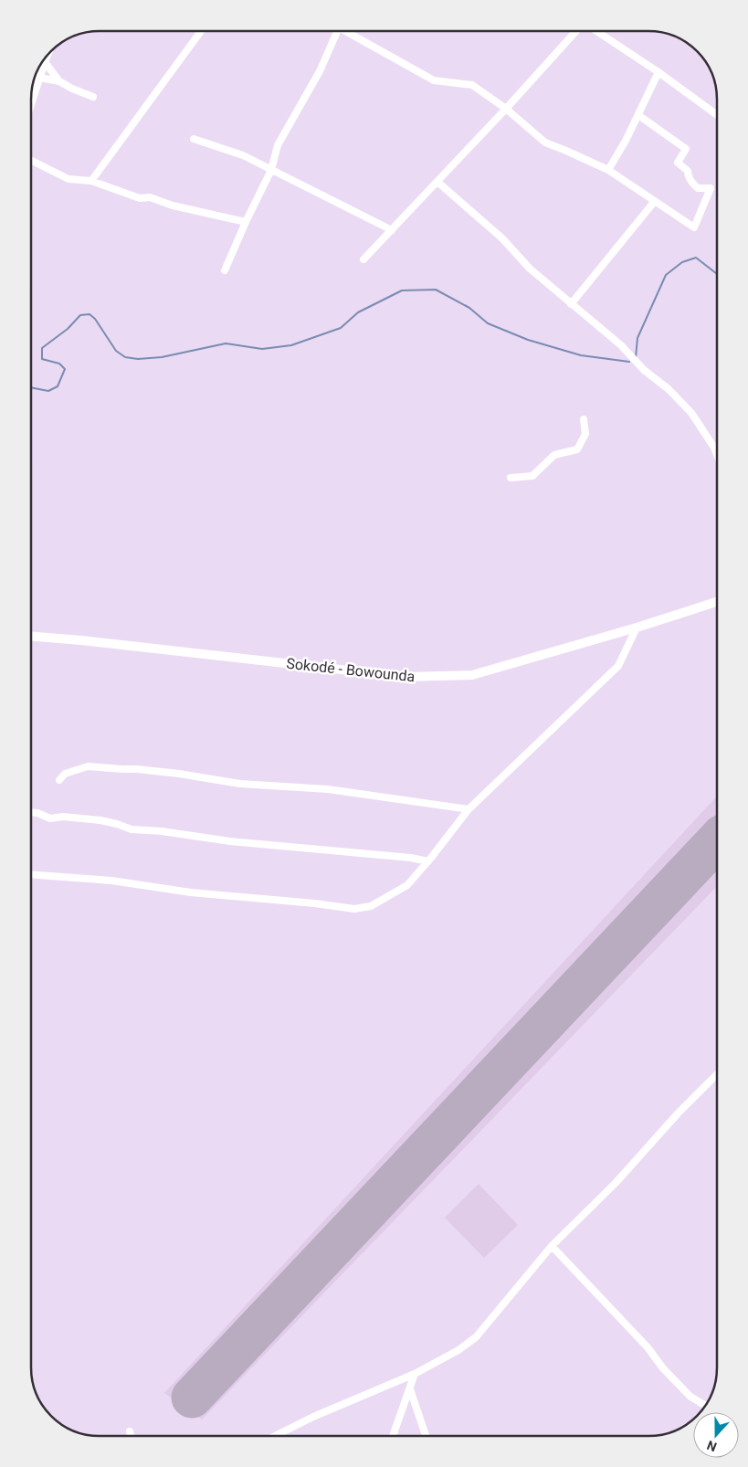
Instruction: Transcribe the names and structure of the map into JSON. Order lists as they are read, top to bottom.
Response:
{
  "streets": {
    "main road": ["Sokodé - Bowounda"]
  },
  "north": "bottom"
}
